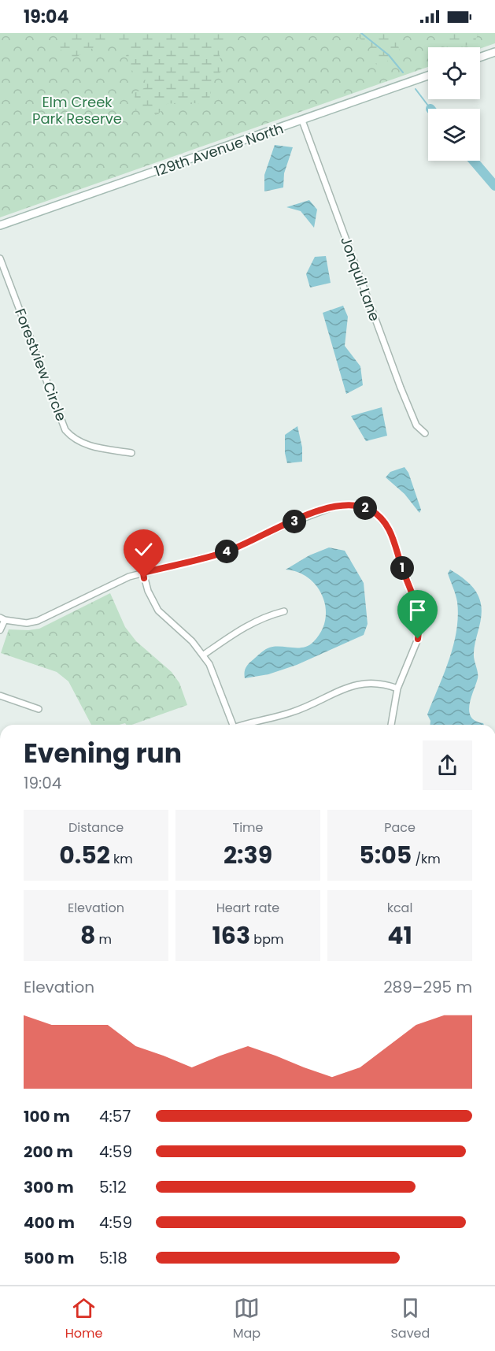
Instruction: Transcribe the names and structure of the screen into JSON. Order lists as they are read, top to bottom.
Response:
{
  "streets": {
    "main road": ["129th Avenue North"],
    "street": ["Jonquil Lane", "Forestview Circle"]
  },
  "crossings": [
    ["129th Avenue North", "Jonquil Lane"]
  ],
  "parks": ["Elm Creek Park Reserve"],
  "page": {
    "status": "19:04",
    "pins": [
      "2",
      "3",
      "4",
      "1"
    ],
    "heading": ["Evening run", "19:04"],
    "stats": [
      ["Distance", "0.52 km"],
      ["Time", "2:39"],
      ["Pace", "5:05 /km"],
      ["Elevation", "8 m"],
      ["Heart rate", "163 bpm"],
      ["kcal", "41"]
    ],
    "chart": ["Elevation", "289–295 m"],
    "list": [
      {
        "name": "100 m",
        "note": "4:57"
      },
      {
        "name": "200 m",
        "note": "4:59"
      },
      {
        "name": "300 m",
        "note": "5:12"
      },
      {
        "name": "400 m",
        "note": "4:59"
      },
      {
        "name": "500 m",
        "note": "5:18"
      }
    ],
    "tabs": ["Home", "Map", "Saved"]
  }
}
